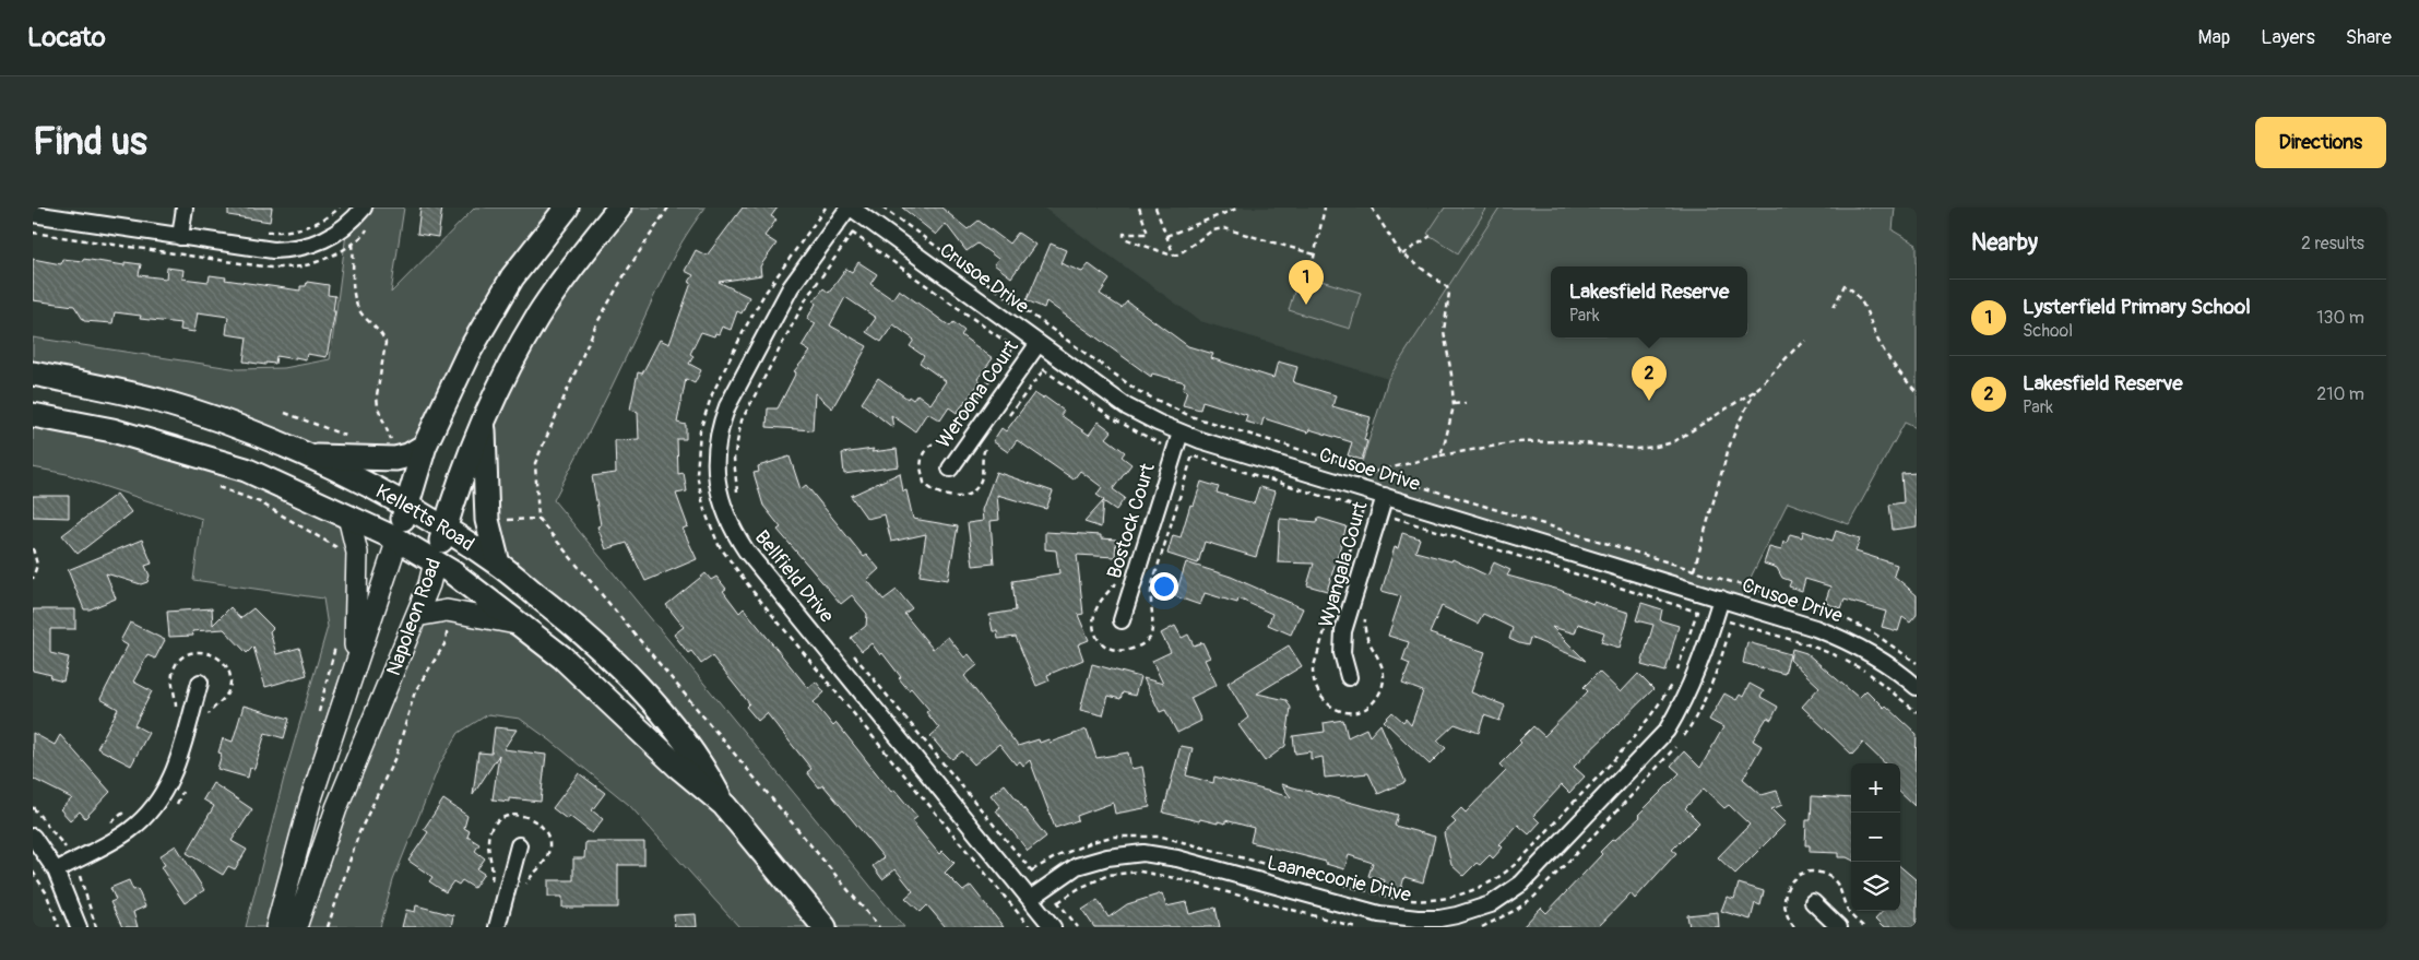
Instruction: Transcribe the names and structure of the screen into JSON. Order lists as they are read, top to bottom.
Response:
{
  "streets": {
    "main road": ["Kelletts Road", "Napoleon Road"],
    "street": [
      "Crusoe Drive",
      "Weroona Court",
      "Bostock Court",
      "Wyangala Court",
      "Bellfield Drive",
      "Laanecoorie Drive"
    ]
  },
  "crossings": [
    ["Crusoe Drive", "Weroona Court"],
    ["Crusoe Drive", "Bostock Court"],
    ["Crusoe Drive", "Wyangala Court"],
    ["Crusoe Drive", "Bellfield Drive"],
    ["Crusoe Drive", "Laanecoorie Drive"],
    ["Kelletts Road", "Napoleon Road"],
    ["Bellfield Drive", "Laanecoorie Drive"]
  ],
  "page": {
    "header": "Locato",
    "nav": ["Map", "Layers", "Share"],
    "buttons": "Directions",
    "title": "Find us",
    "heading": ["Nearby", "2 results"],
    "pins": ["1", "2"],
    "popup": ["Lakesfield Reserve", "Park"],
    "list": [
      {
        "mark": "1",
        "name": "Lysterfield Primary School",
        "note": "School",
        "value": "130 m"
      },
      {
        "mark": "2",
        "name": "Lakesfield Reserve",
        "note": "Park",
        "value": "210 m"
      }
    ],
    "map_buttons": ["+", "−"]
  }
}
